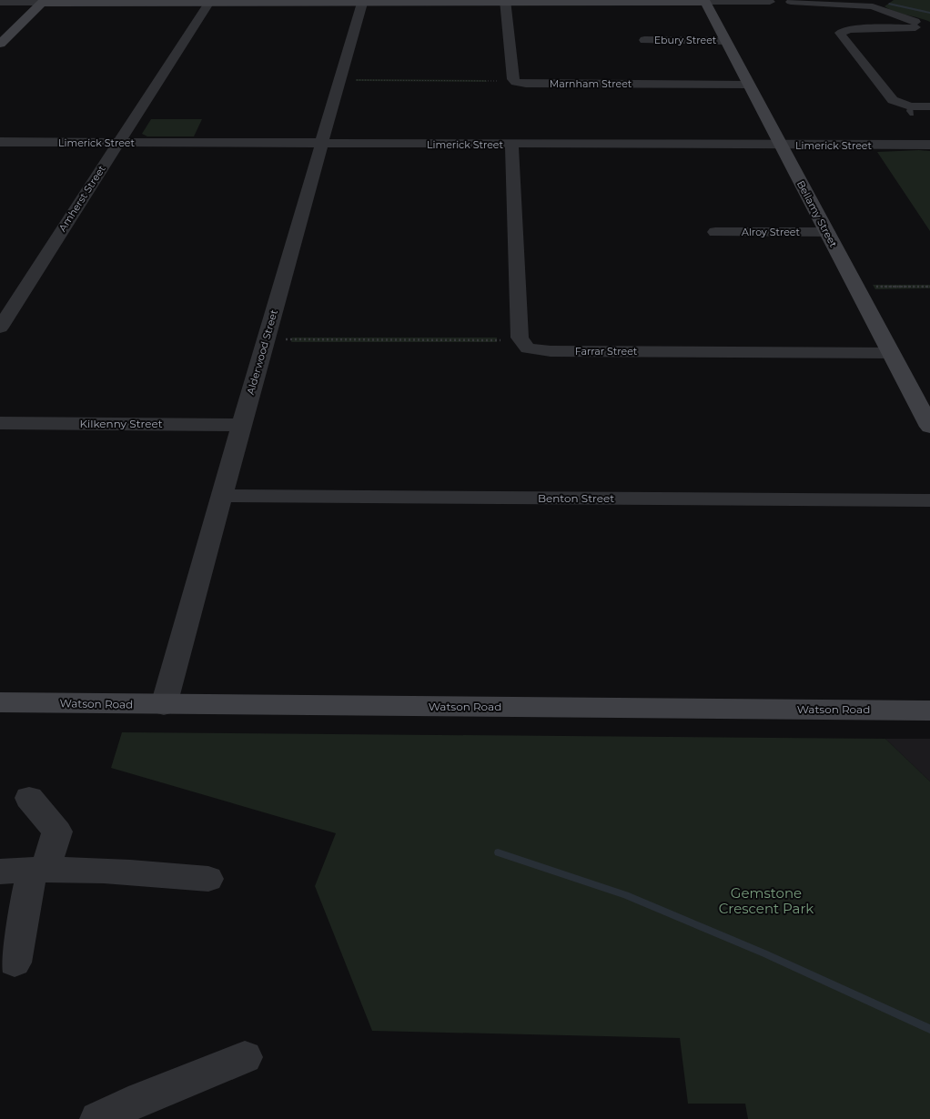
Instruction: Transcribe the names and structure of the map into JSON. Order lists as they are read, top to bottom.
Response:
{
  "streets": {
    "street": [
      "Ebury Street",
      "Marnham Street",
      "Limerick Street",
      "Amherst Street",
      "Bellamy Street",
      "Alroy Street",
      "Farrar Street",
      "Alderwood Street",
      "Kilkenny Street",
      "Benton Street",
      "Watson Road"
    ]
  },
  "crossings": [
    ["Ebury Street", "Bellamy Street"],
    ["Marnham Street", "Bellamy Street"],
    ["Limerick Street", "Amherst Street"],
    ["Limerick Street", "Bellamy Street"],
    ["Limerick Street", "Alderwood Street"],
    ["Bellamy Street", "Alroy Street"],
    ["Bellamy Street", "Farrar Street"],
    ["Alderwood Street", "Kilkenny Street"],
    ["Alderwood Street", "Benton Street"],
    ["Alderwood Street", "Watson Road"]
  ],
  "parks": ["Gemstone Crescent Park"]
}
